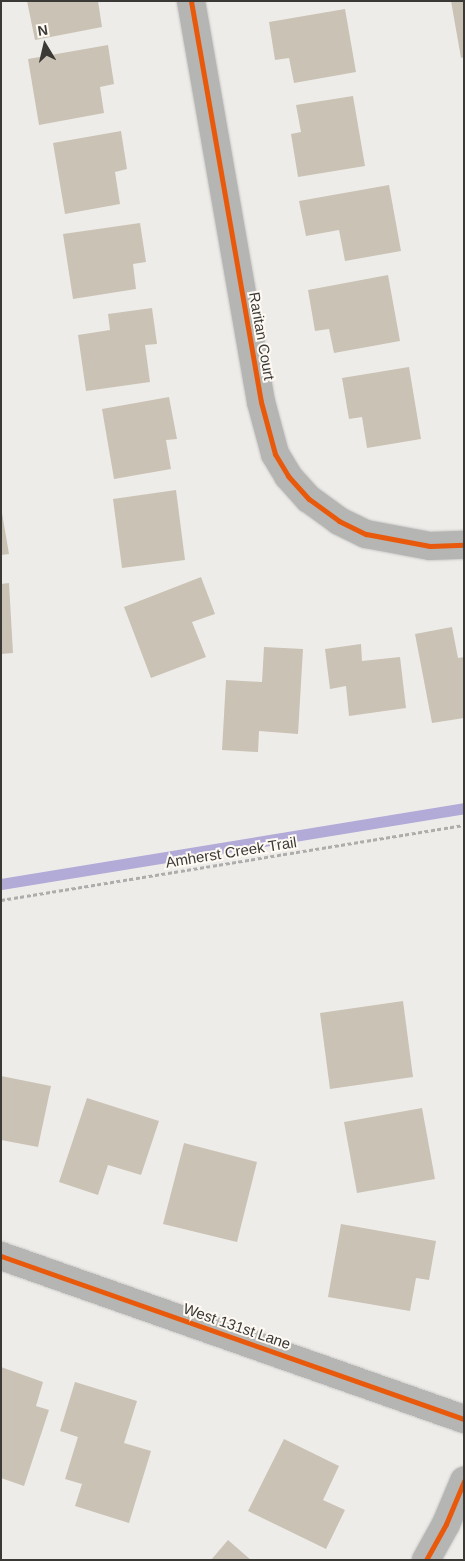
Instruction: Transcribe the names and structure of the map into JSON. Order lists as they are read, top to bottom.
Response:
{
  "streets": {
    "street": ["Raritan Court", "West 131st Lane"],
    "path": ["Amherst Creek Trail"]
  },
  "north": "top"
}
